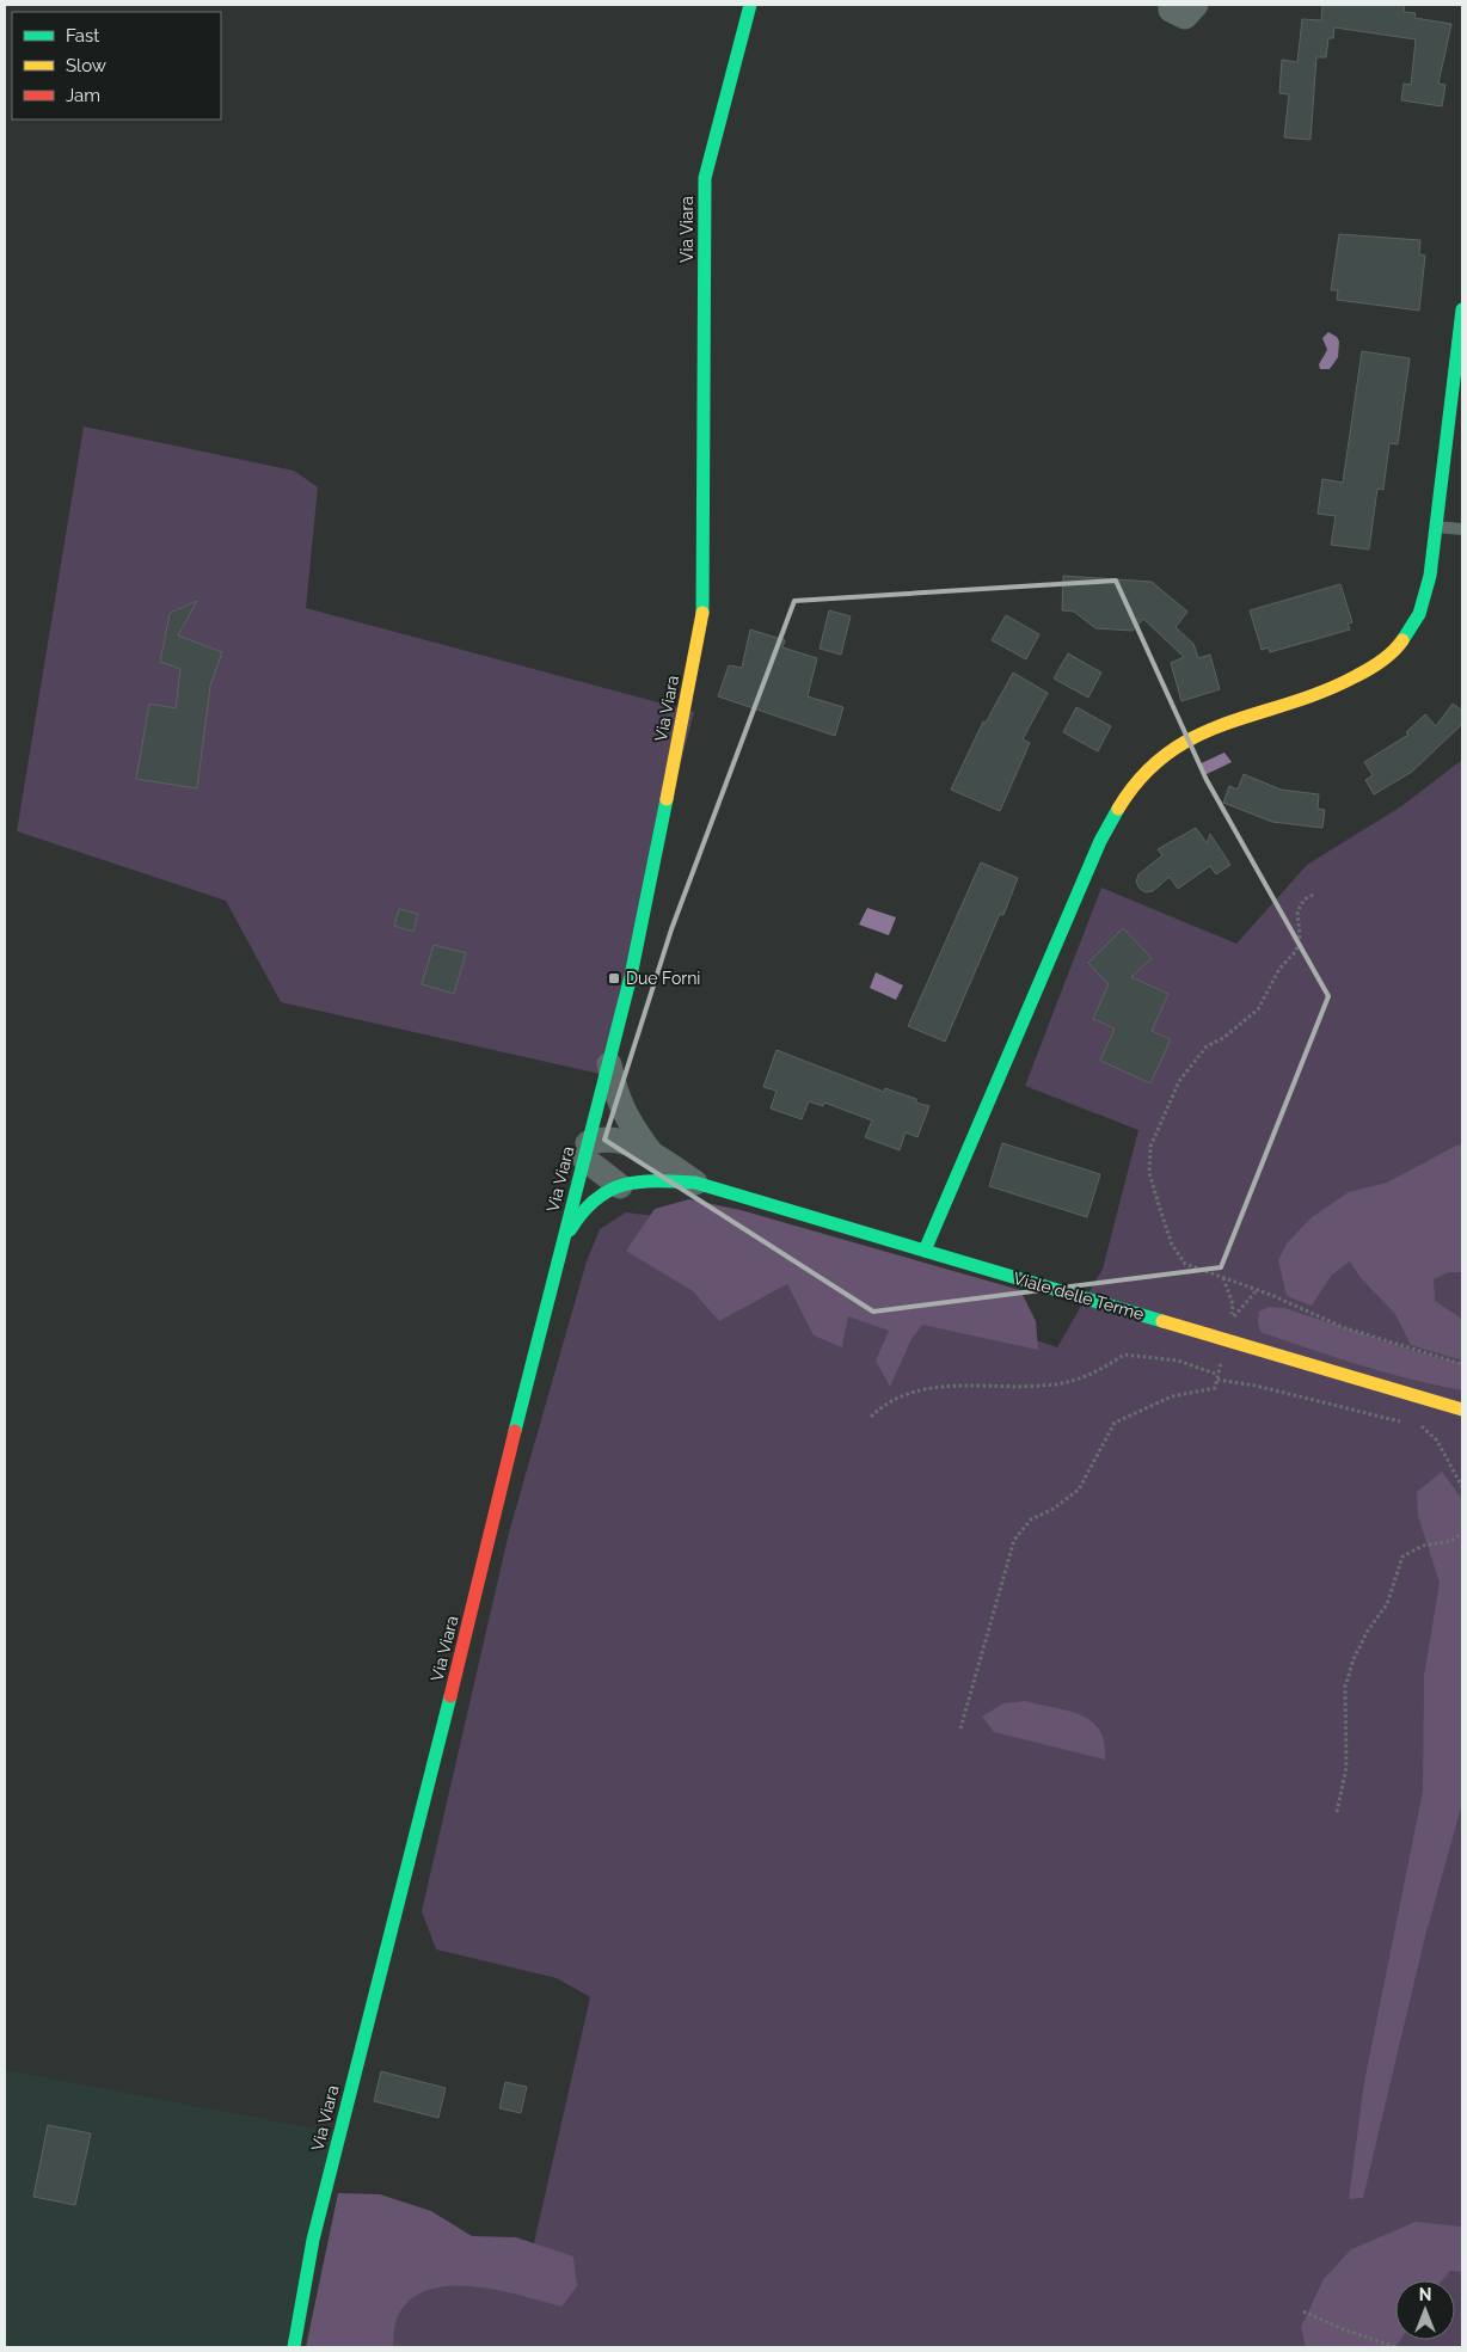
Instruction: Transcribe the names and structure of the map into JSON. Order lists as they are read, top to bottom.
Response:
{
  "streets": {
    "main road": ["Via Viara", "Viale delle Terme"]
  },
  "crossings": [
    ["Via Viara", "Viale delle Terme"]
  ],
  "places": {
    "transit": ["Due Forni"]
  },
  "legend": ["Fast", "Slow", "Jam"],
  "north": "top"
}
